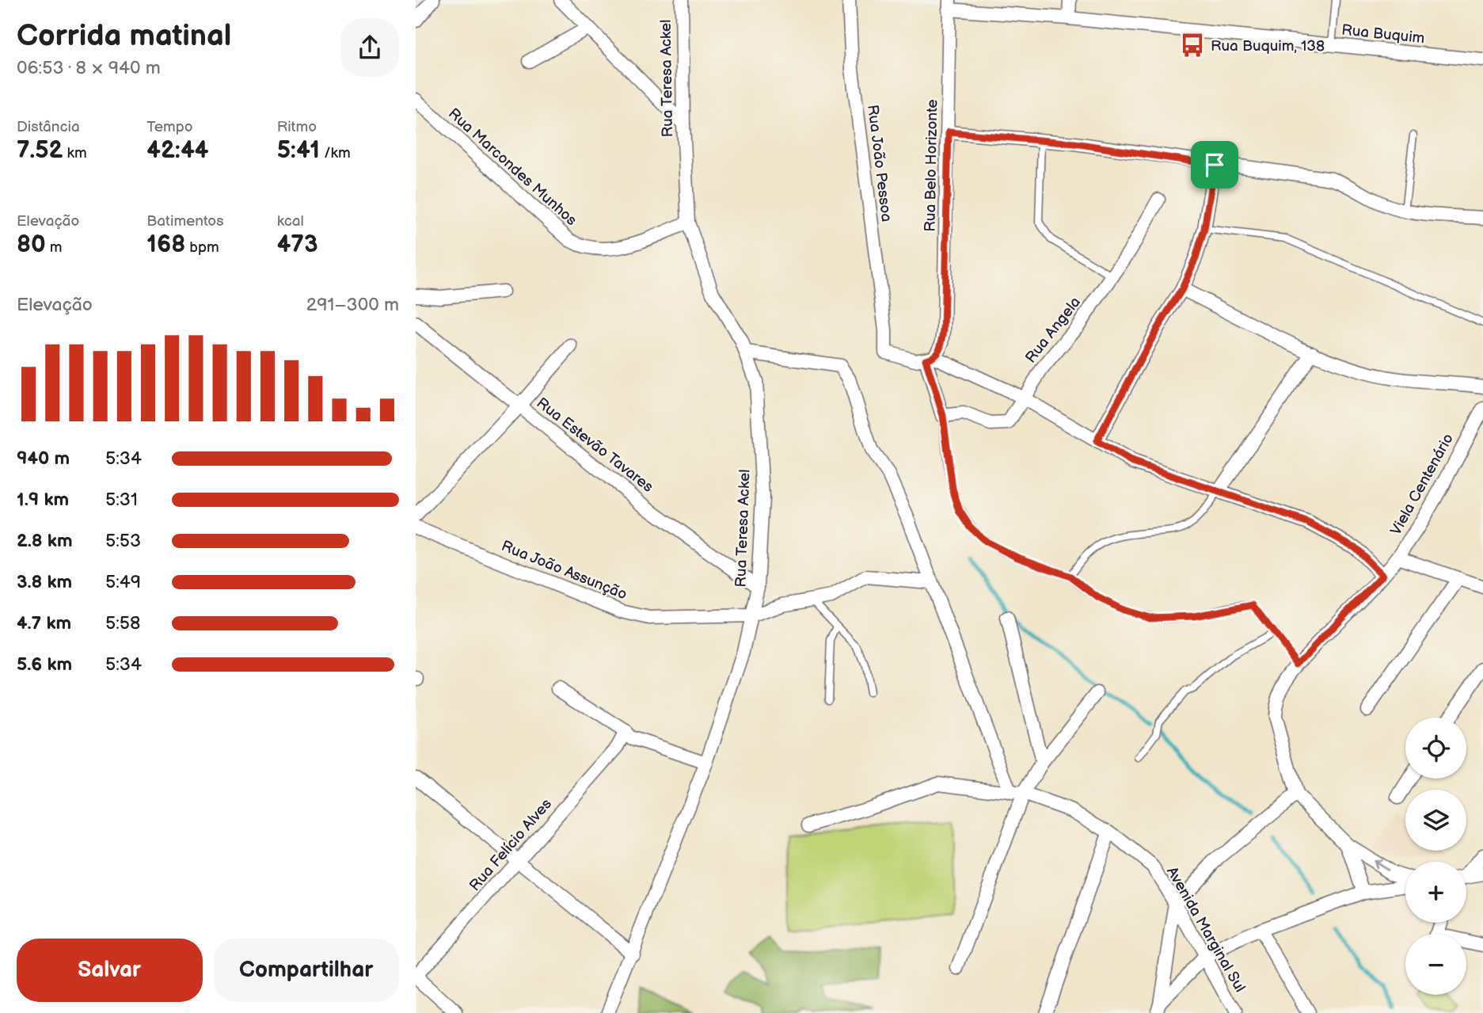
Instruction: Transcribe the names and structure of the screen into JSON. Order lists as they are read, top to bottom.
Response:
{
  "streets": {
    "street": [
      "Rua Buquim",
      "Rua Teresa Ackel",
      "Rua João Pessoa",
      "Rua Belo Horizonte",
      "Rua Marcondes Munhos",
      "Rua Angela",
      "Rua Estevão Tavares",
      "Viela Centenário",
      "Rua João Assunção",
      "Rua Felício Alves",
      "Avenida Marginal Sul"
    ]
  },
  "crossings": [
    ["Rua Buquim", "Rua Belo Horizonte"],
    ["Rua Teresa Ackel", "Rua Marcondes Munhos"],
    ["Rua Teresa Ackel", "Rua Estevão Tavares"],
    ["Rua Teresa Ackel", "Rua João Assunção"],
    ["Rua João Pessoa", "Rua Belo Horizonte"]
  ],
  "places": {
    "bus stop": ["Rua Buquim, 138"]
  },
  "page": {
    "heading": ["Corrida matinal", "06:53 · 8 × 940 m"],
    "stats": [
      ["Distância", "7.52 km"],
      ["Tempo", "42:44"],
      ["Ritmo", "5:41 /km"],
      ["Elevação", "80 m"],
      ["Batimentos", "168 bpm"],
      ["kcal", "473"]
    ],
    "chart": ["Elevação", "291–300 m"],
    "list": [
      {
        "name": "940 m",
        "note": "5:34"
      },
      {
        "name": "1.9 km",
        "note": "5:31"
      },
      {
        "name": "2.8 km",
        "note": "5:53"
      },
      {
        "name": "3.8 km",
        "note": "5:49"
      },
      {
        "name": "4.7 km",
        "note": "5:58"
      },
      {
        "name": "5.6 km",
        "note": "5:34"
      }
    ],
    "map_buttons": ["+", "−"],
    "buttons": ["Salvar", "Compartilhar"]
  }
}
